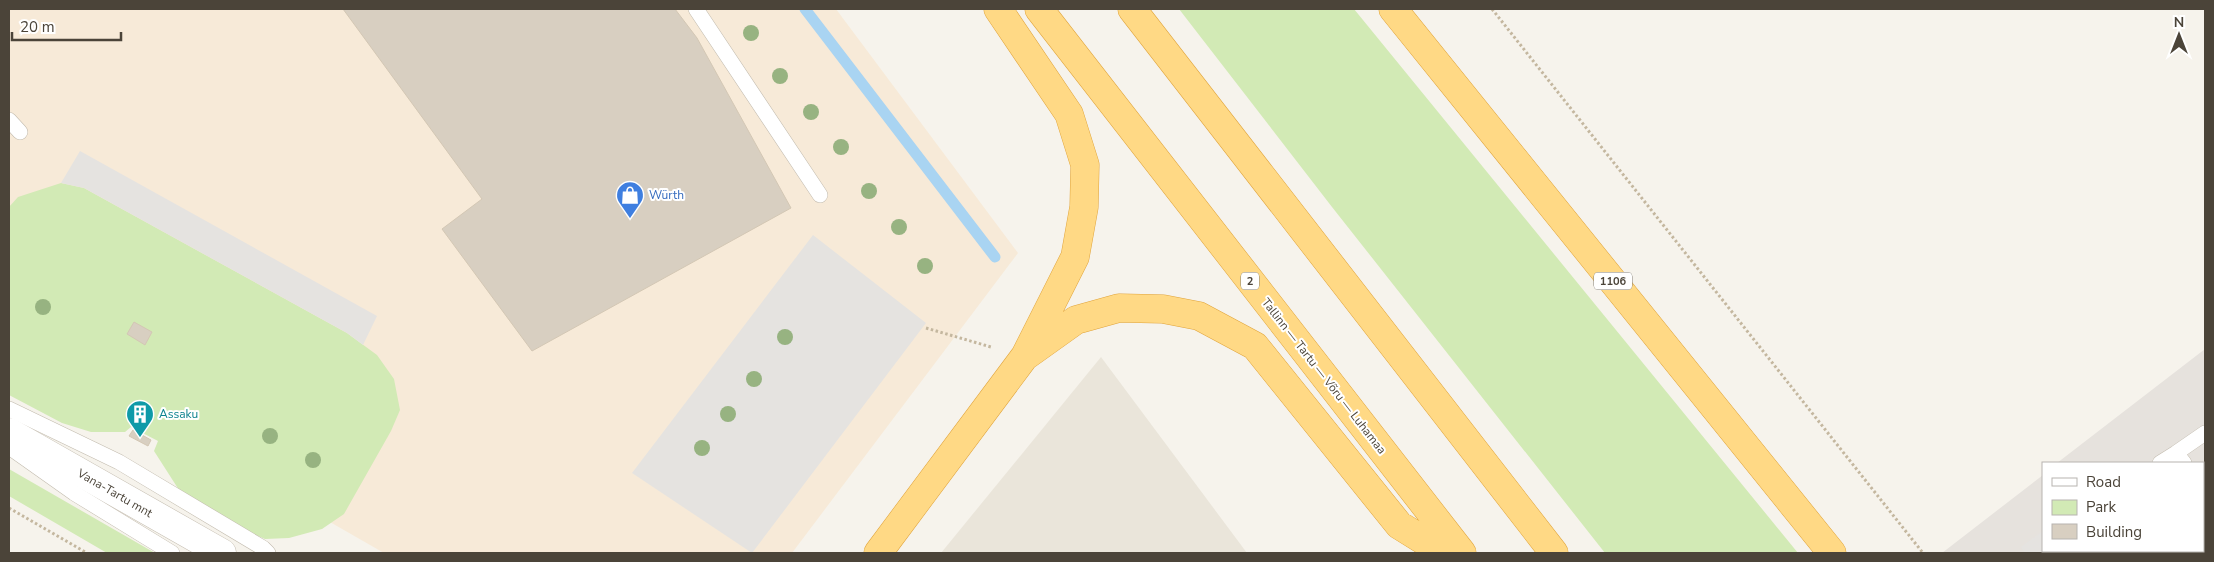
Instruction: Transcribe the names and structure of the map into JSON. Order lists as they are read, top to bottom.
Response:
{
  "streets": {
    "highway": ["2", "1106", "Tallinn — Tartu — Võru — Luhamaa"],
    "street": ["Vana-Tartu mnt"]
  },
  "places": {
    "shop": ["Würth"],
    "building": ["Assaku"]
  },
  "legend": ["Road", "Park", "Building"],
  "scale_bar": "20 m",
  "north": "top"
}
